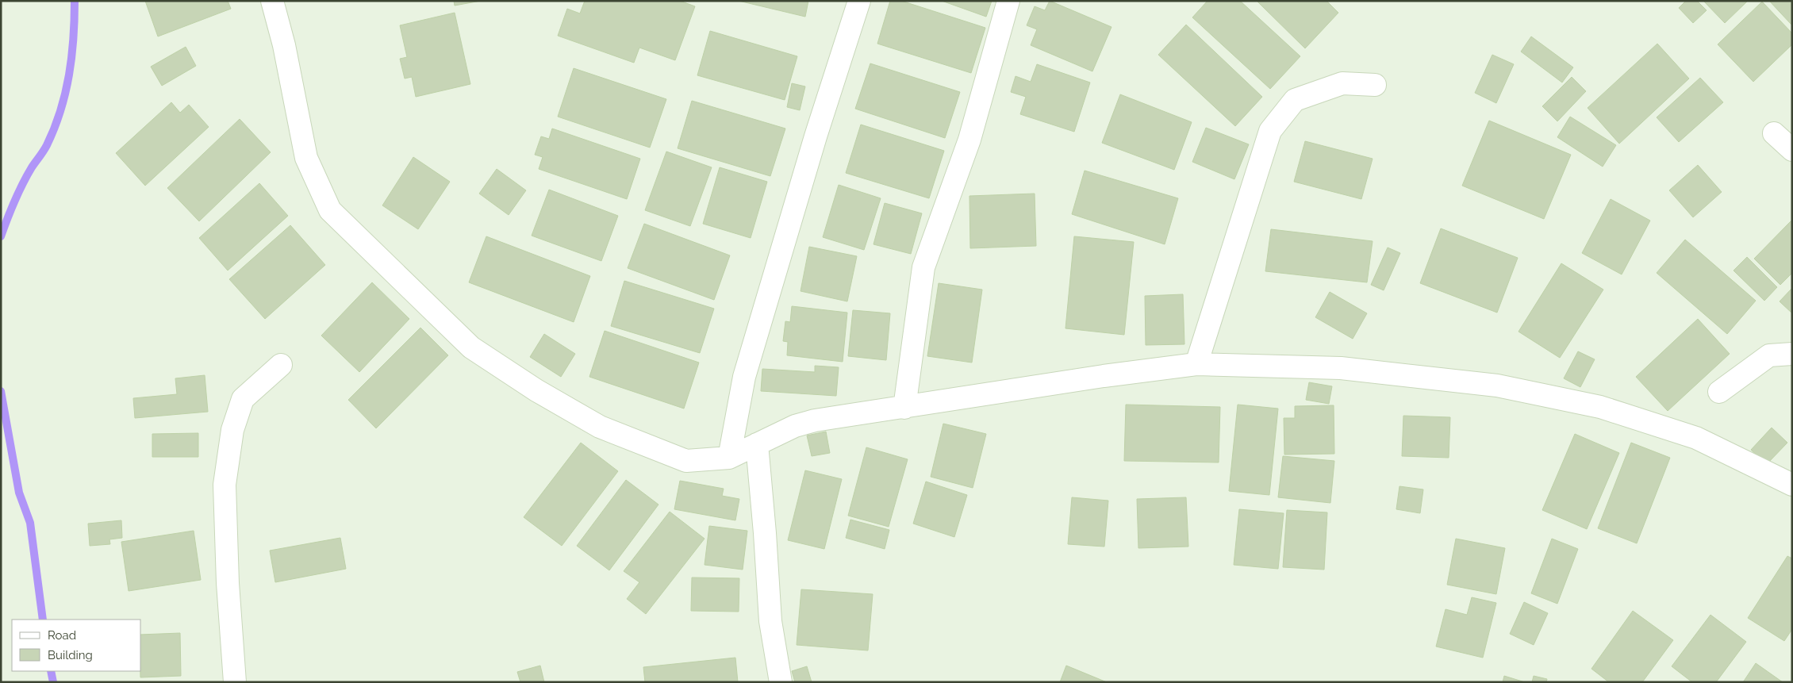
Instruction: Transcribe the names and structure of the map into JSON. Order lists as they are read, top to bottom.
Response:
{
  "legend": ["Road", "Building"]
}
